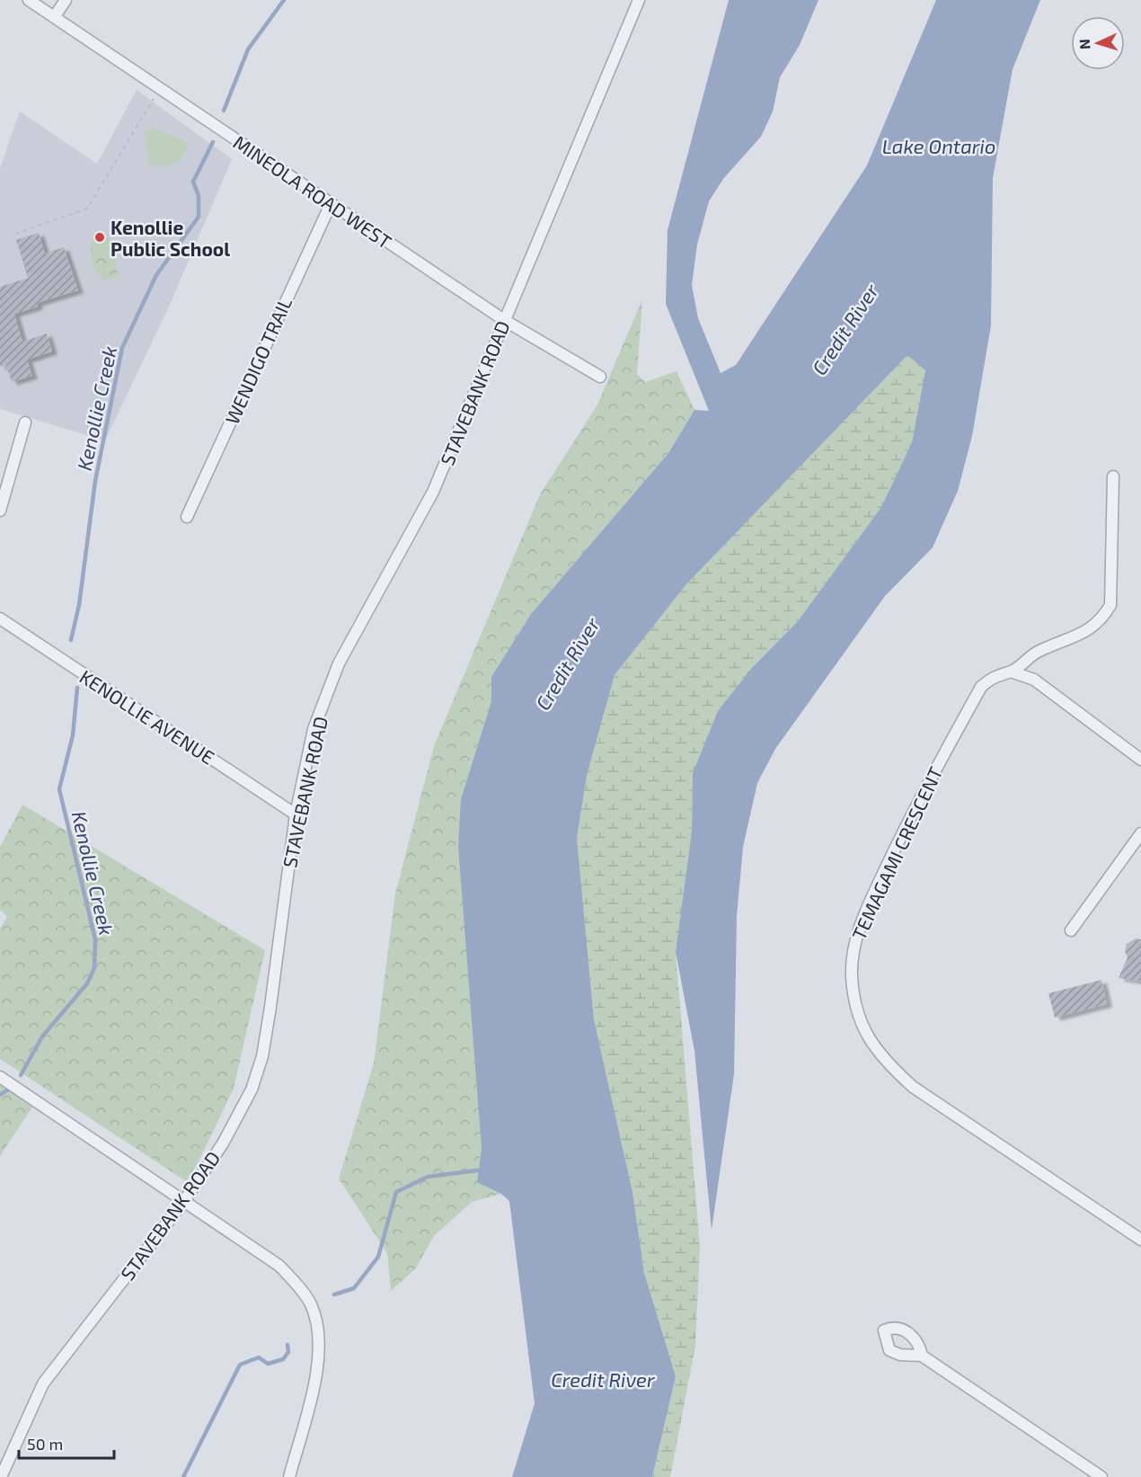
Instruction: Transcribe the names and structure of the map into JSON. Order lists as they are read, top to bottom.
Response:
{
  "streets": {
    "street": [
      "MINEOLA ROAD WEST",
      "WENDIGO TRAIL",
      "STAVEBANK ROAD",
      "KENOLLIE AVENUE",
      "TEMAGAMI CRESCENT"
    ]
  },
  "crossings": [
    ["MINEOLA ROAD WEST", "WENDIGO TRAIL"],
    ["MINEOLA ROAD WEST", "STAVEBANK ROAD"],
    ["STAVEBANK ROAD", "KENOLLIE AVENUE"]
  ],
  "water": ["Lake Ontario", "Credit River", "Kenollie Creek"],
  "places": ["Kenollie Public School"],
  "scale_bar": "50 m",
  "north": "left"
}
